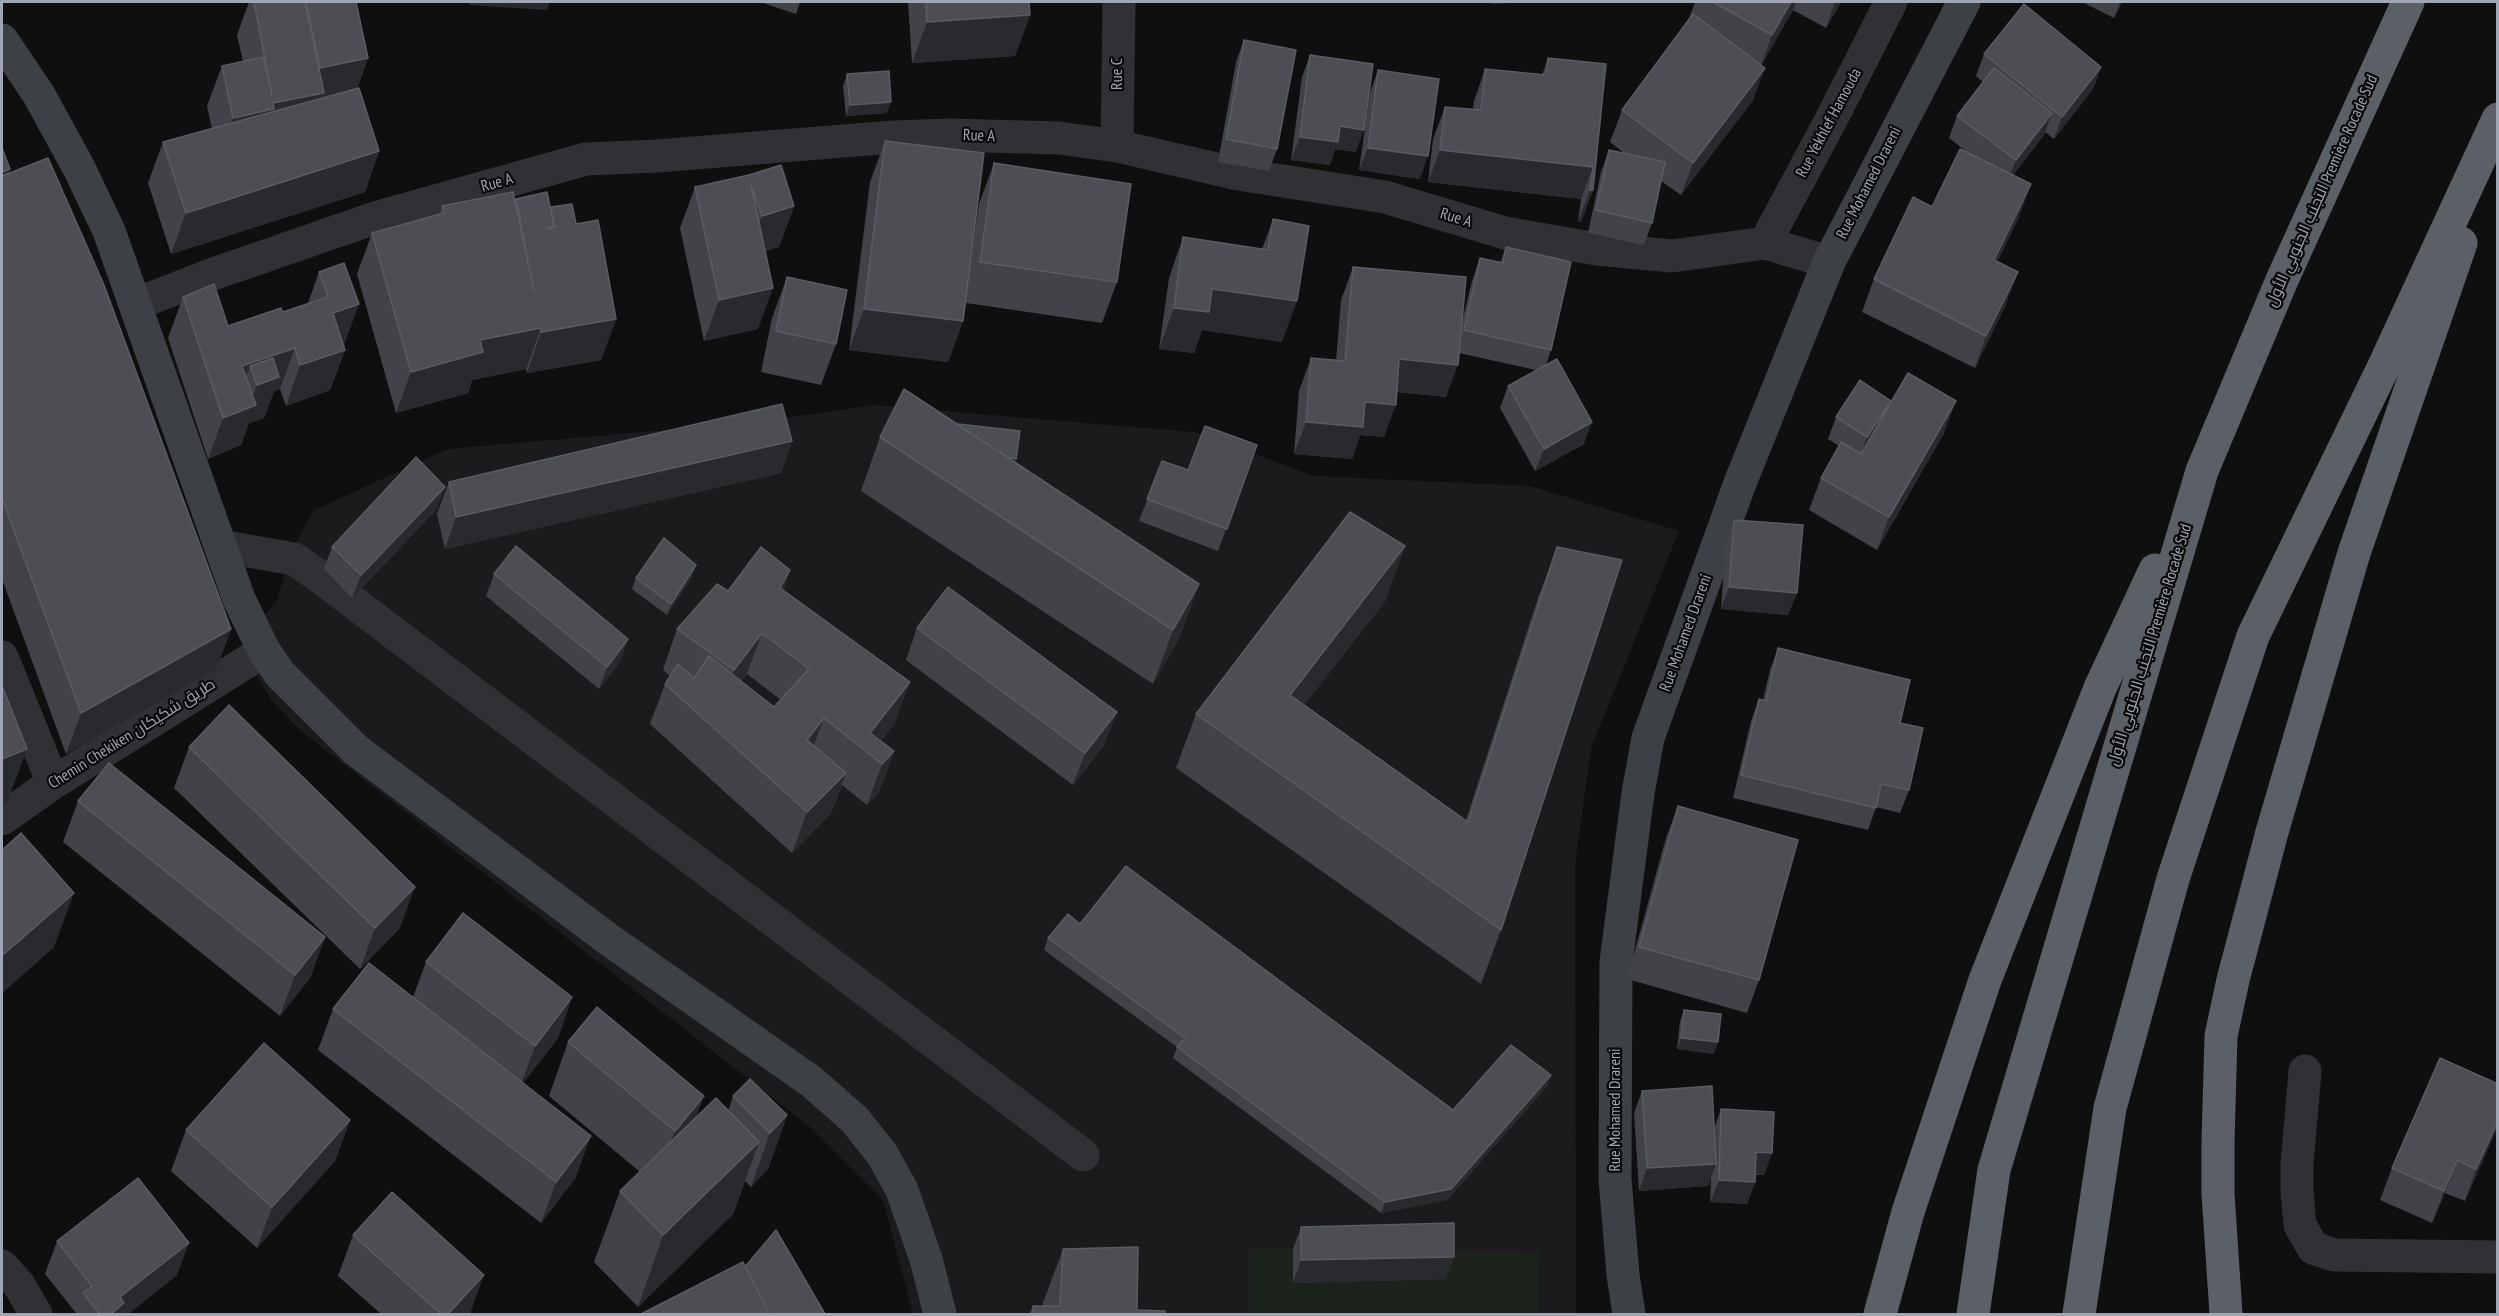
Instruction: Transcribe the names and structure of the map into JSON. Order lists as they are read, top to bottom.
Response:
{
  "streets": {
    "highway": ["التجنب الجنوبي الأول Première Rocade Sud"],
    "street": [
      "Rue C",
      "Rue Yekhlef Hamouda",
      "Rue A",
      "Rue Mohamed Drareni",
      "Chemin Chekiken طريق شكيكان"
    ]
  },
  "crossings": [
    ["Rue C", "Rue A"],
    ["Rue Yekhlef Hamouda", "Rue A"],
    ["Rue A", "Rue Mohamed Drareni"]
  ]
}
